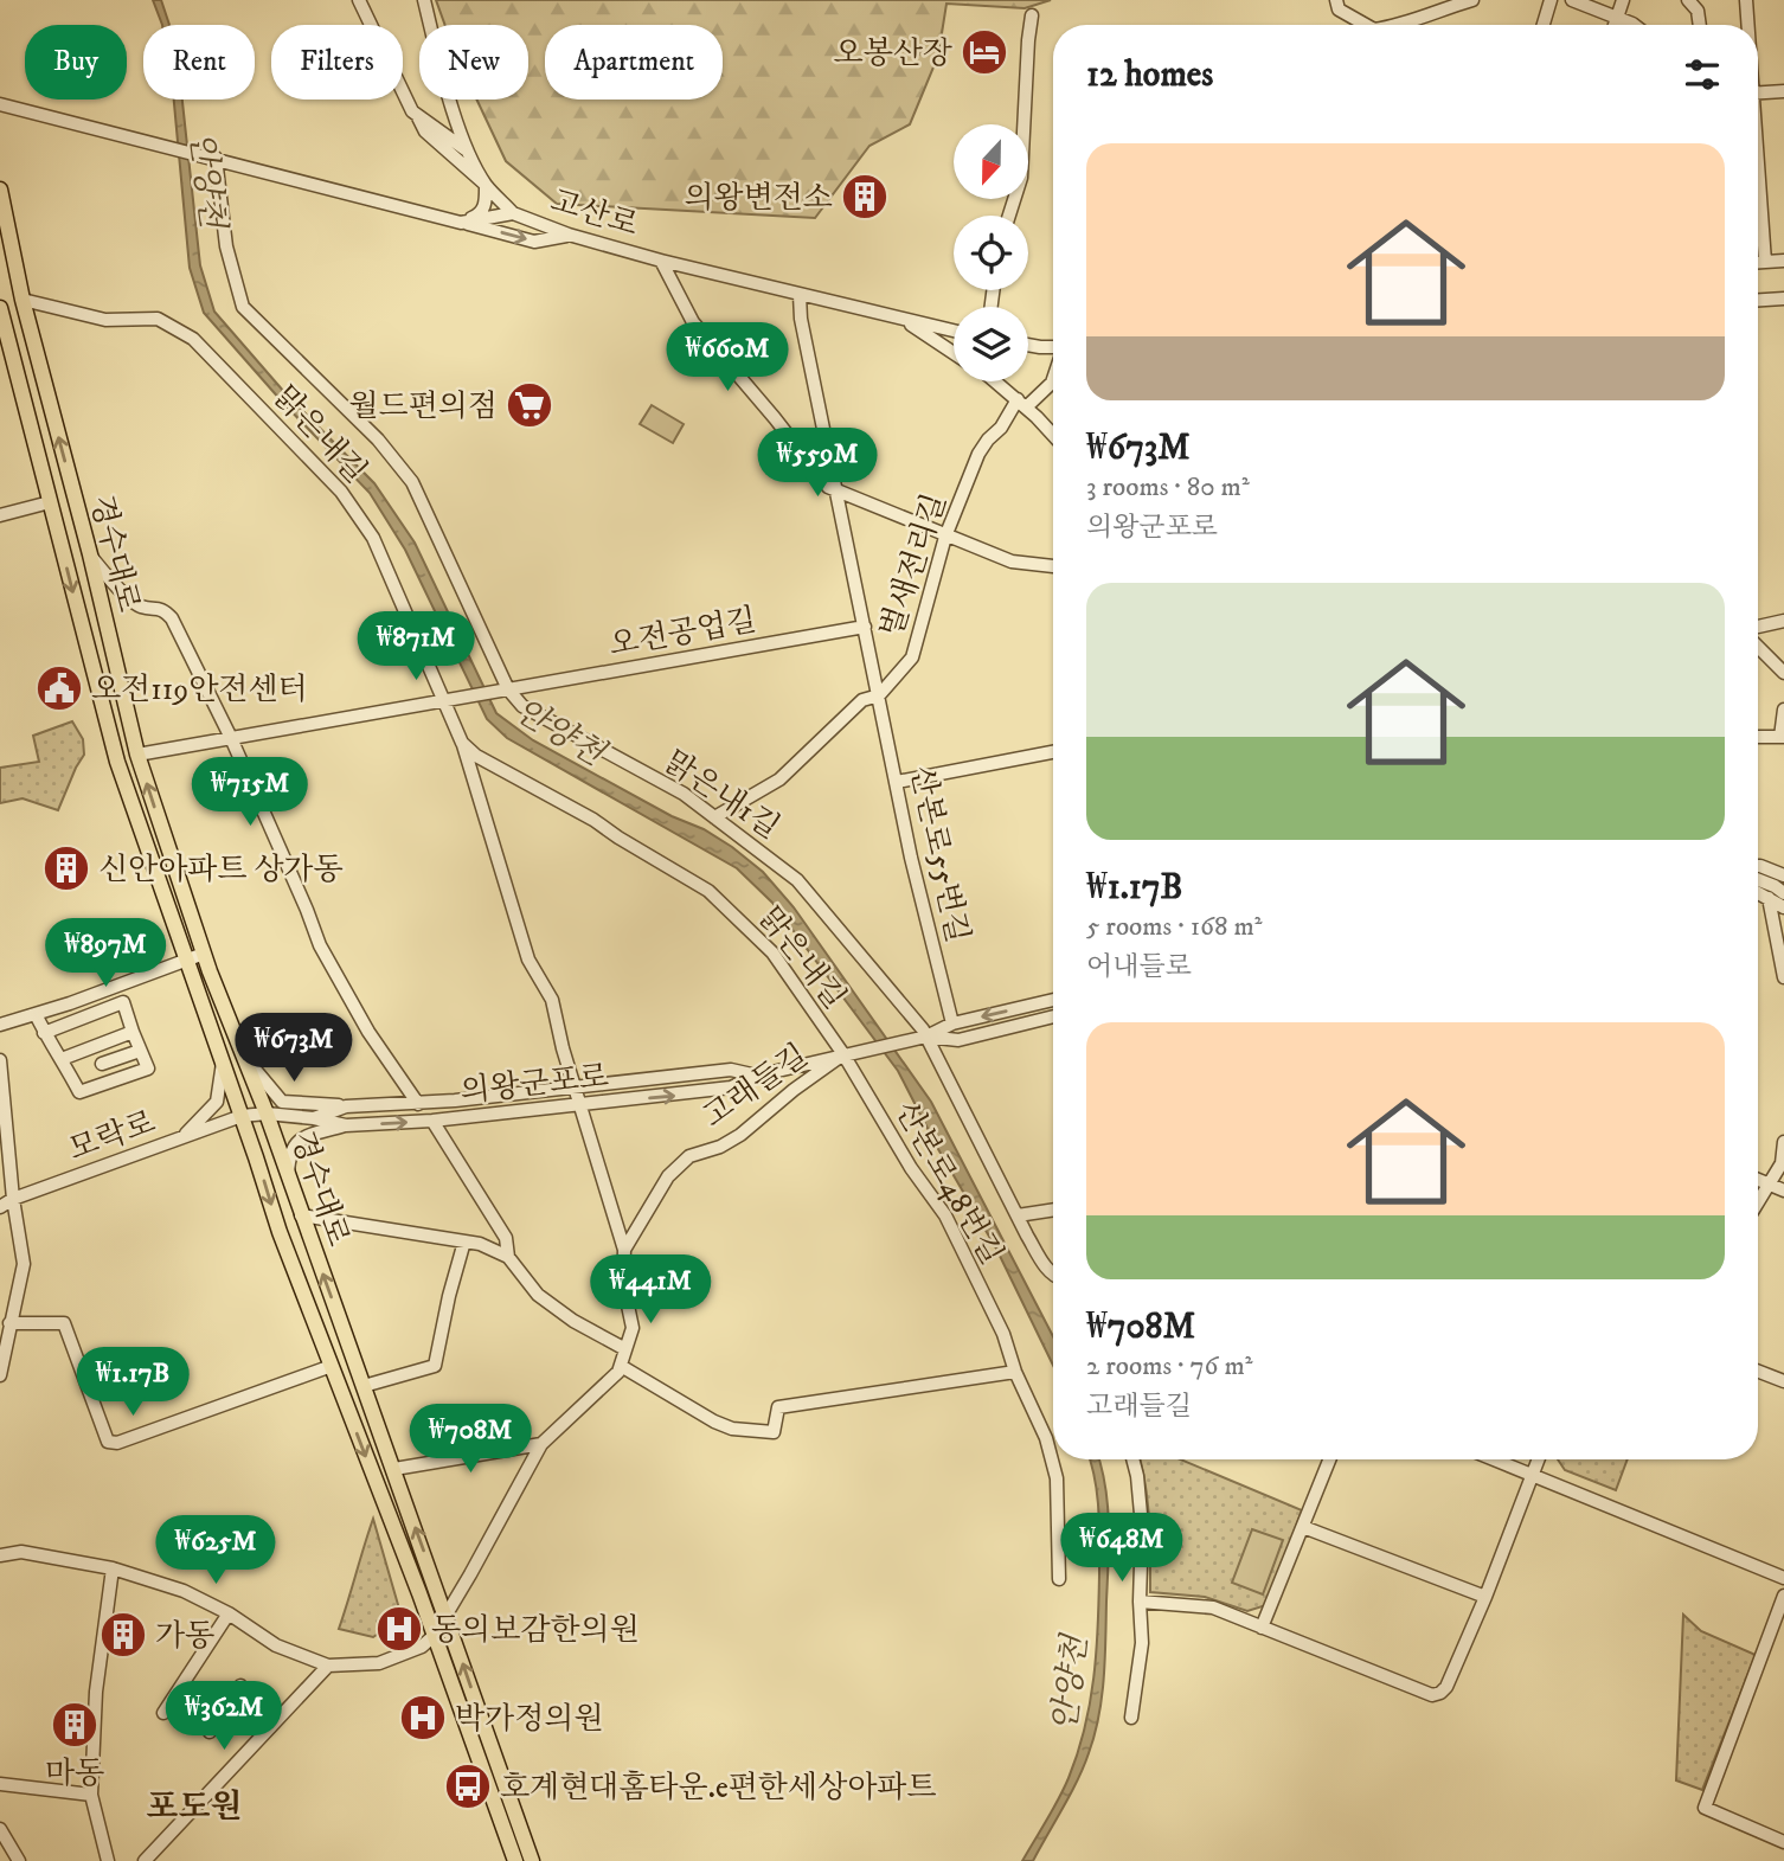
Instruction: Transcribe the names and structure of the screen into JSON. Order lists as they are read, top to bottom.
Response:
{
  "streets": {
    "main road": ["경수대로"],
    "street": [
      "고산로",
      "맑은내길",
      "벌새전리길",
      "오전공업길",
      "맑은내1길",
      "산본로55번길",
      "의왕군포로",
      "고래들길",
      "모락로",
      "산본로48번길"
    ]
  },
  "crossings": [
    ["고산로", "맑은내1길"],
    ["고산로", "산본로55번길"],
    ["맑은내길", "경수대로"],
    ["맑은내길", "오전공업길"],
    ["맑은내길", "의왕군포로"],
    ["맑은내길", "고래들길"],
    ["맑은내길", "산본로48번길"],
    ["경수대로", "의왕군포로"],
    ["경수대로", "모락로"],
    ["벌새전리길", "맑은내1길"],
    ["벌새전리길", "산본로55번길"],
    ["오전공업길", "맑은내1길"],
    ["오전공업길", "산본로55번길"],
    ["맑은내1길", "의왕군포로"],
    ["의왕군포로", "고래들길"],
    ["의왕군포로", "모락로"],
    ["의왕군포로", "산본로48번길"],
    ["고래들길", "산본로48번길"]
  ],
  "districts": ["포도원"],
  "water": ["안양천"],
  "places": {
    "hotel": ["오봉산장"],
    "building": [
      "의왕변전소",
      "신안아파트 상가동",
      "가동",
      "마동"
    ],
    "supermarket": ["월드편의점"],
    "public building": ["오전119안전센터"],
    "hospital": ["동의보감한의원", "박가정의원"],
    "bus stop": ["호계현대홈타운.e편한세상아파트"]
  },
  "north": "bottom",
  "page": {
    "chip": [
      "Buy",
      "Rent",
      "Filters",
      "New",
      "Apartment"
    ],
    "heading": "12 homes",
    "list": [
      {
        "name": "₩673M",
        "note": "3 rooms · 80 m² · 의왕군포로"
      },
      {
        "name": "₩1.17B",
        "note": "5 rooms · 168 m² · 어내들로"
      },
      {
        "name": "₩708M",
        "note": "2 rooms · 76 m² · 고래들길"
      }
    ],
    "price": [
      "₩660M",
      "₩559M",
      "₩871M",
      "₩715M",
      "₩897M",
      "₩673M",
      "₩441M",
      "₩1.17B",
      "₩708M",
      "₩648M",
      "₩625M",
      "₩362M"
    ]
  }
}
